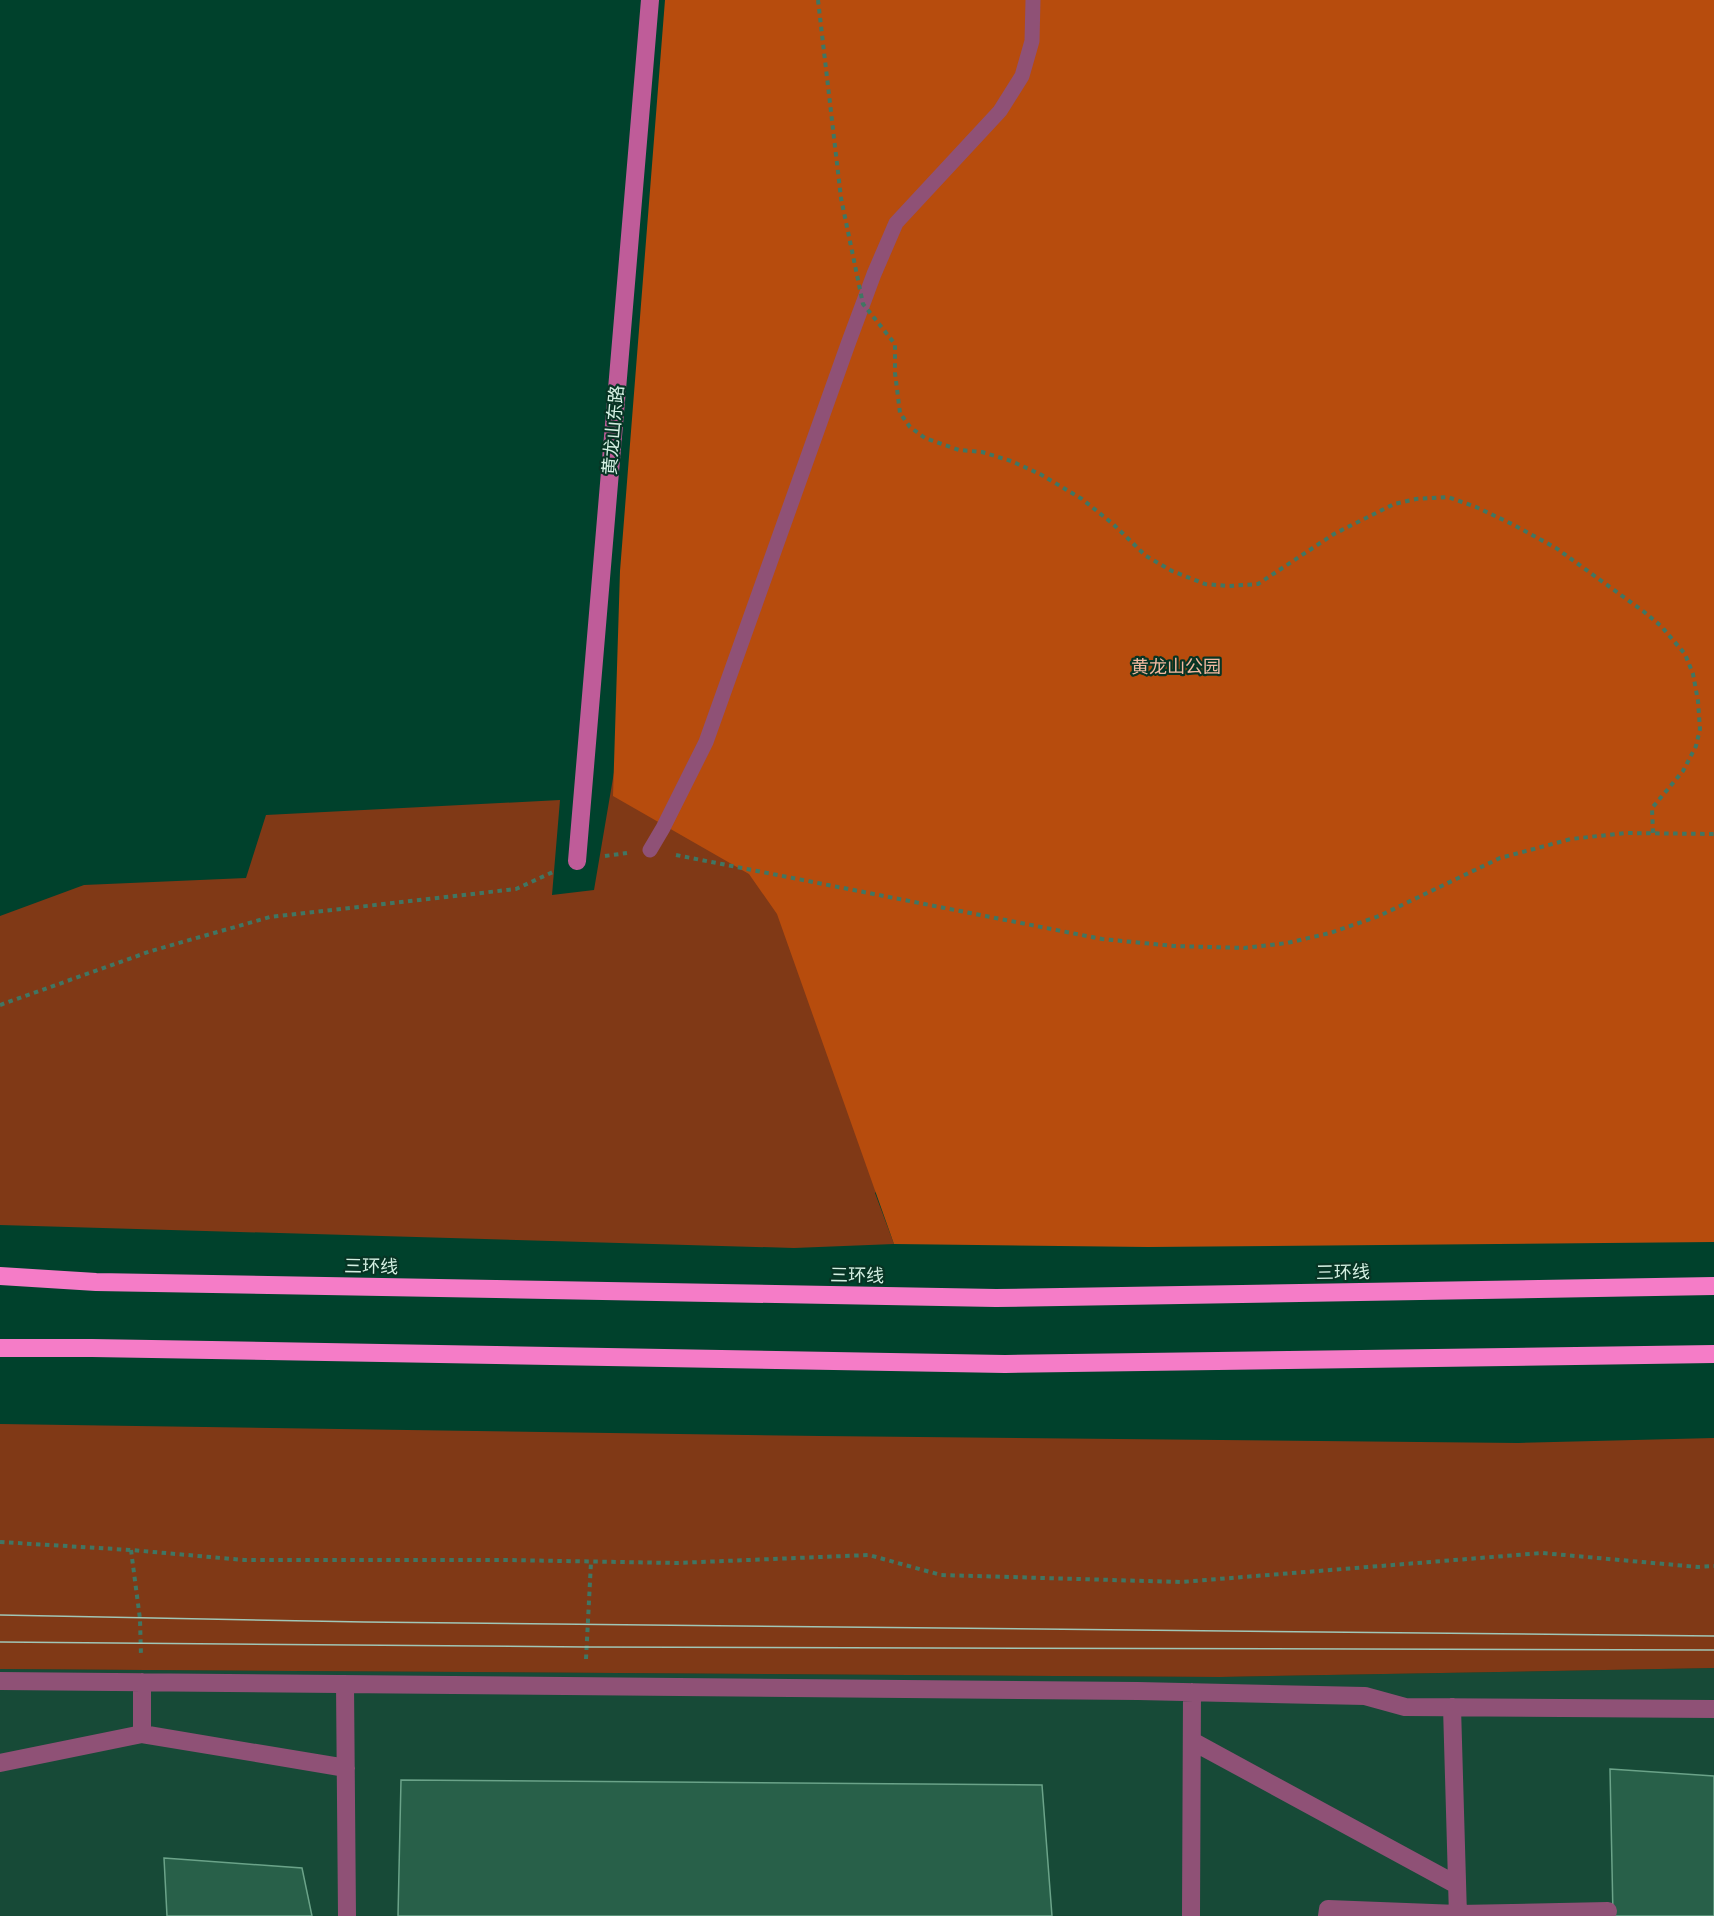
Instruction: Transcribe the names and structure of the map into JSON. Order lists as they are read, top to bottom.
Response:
{
  "streets": {
    "highway": ["三环线"],
    "street": ["黄龙山东路"]
  },
  "parks": ["黄龙山公园"]
}
